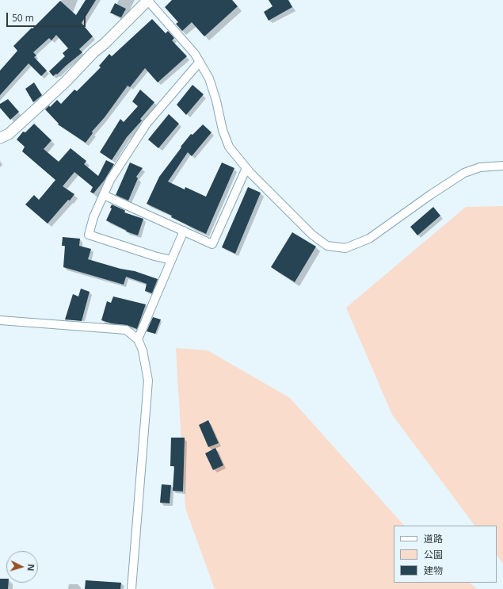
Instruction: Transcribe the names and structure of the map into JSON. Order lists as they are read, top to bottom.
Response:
{
  "legend": ["道路", "公園", "建物"],
  "scale_bar": "50 m",
  "north": "right"
}
